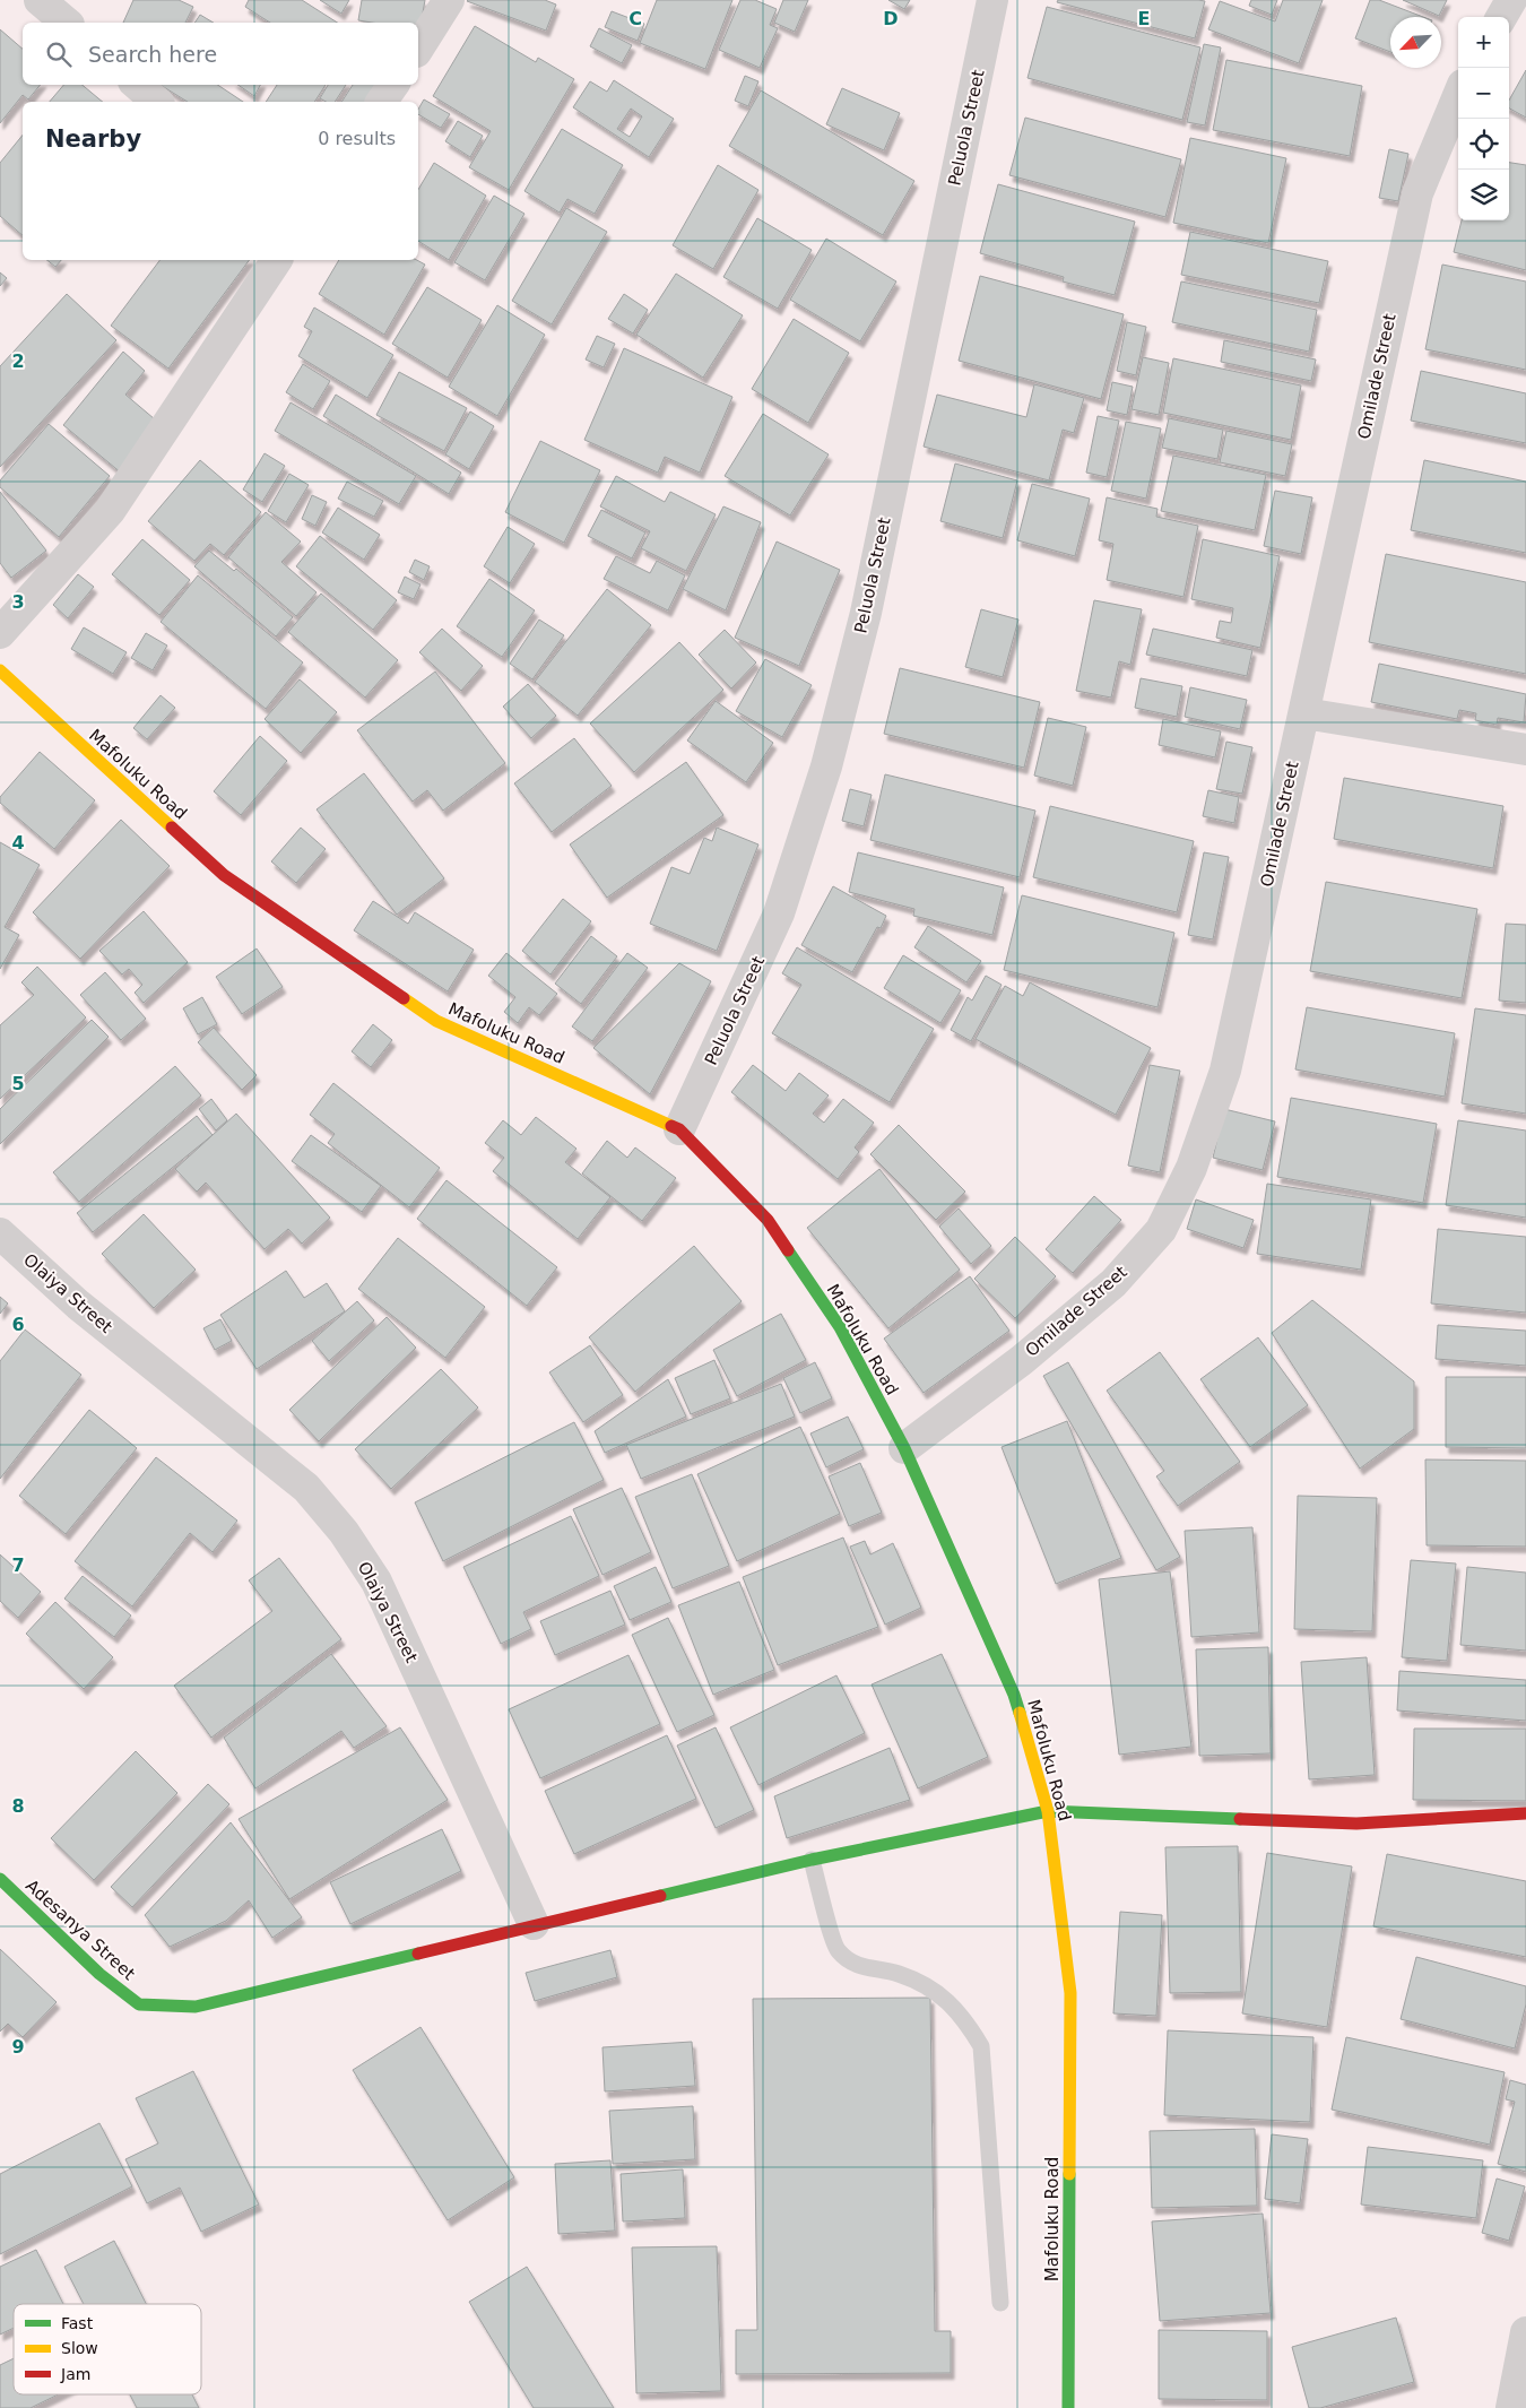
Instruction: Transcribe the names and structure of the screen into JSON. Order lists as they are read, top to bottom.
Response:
{
  "streets": {
    "street": [
      "Peluola Street",
      "Omilade Street",
      "Mafoluku Road",
      "Olaiya Street",
      "Adesanya Street"
    ]
  },
  "crossings": [
    ["Peluola Street", "Mafoluku Road"],
    ["Omilade Street", "Mafoluku Road"],
    ["Olaiya Street", "Adesanya Street"]
  ],
  "legend": ["Fast", "Slow", "Jam"],
  "north": "bottom left",
  "page": {
    "map_buttons": ["+", "−"],
    "search": "Search here",
    "heading": ["Nearby", "0 results"]
  },
  "grid": {
    "columns": ["C", "D", "E"],
    "rows": [
      "2",
      "3",
      "4",
      "5",
      "6",
      "7",
      "8",
      "9"
    ]
  }
}
